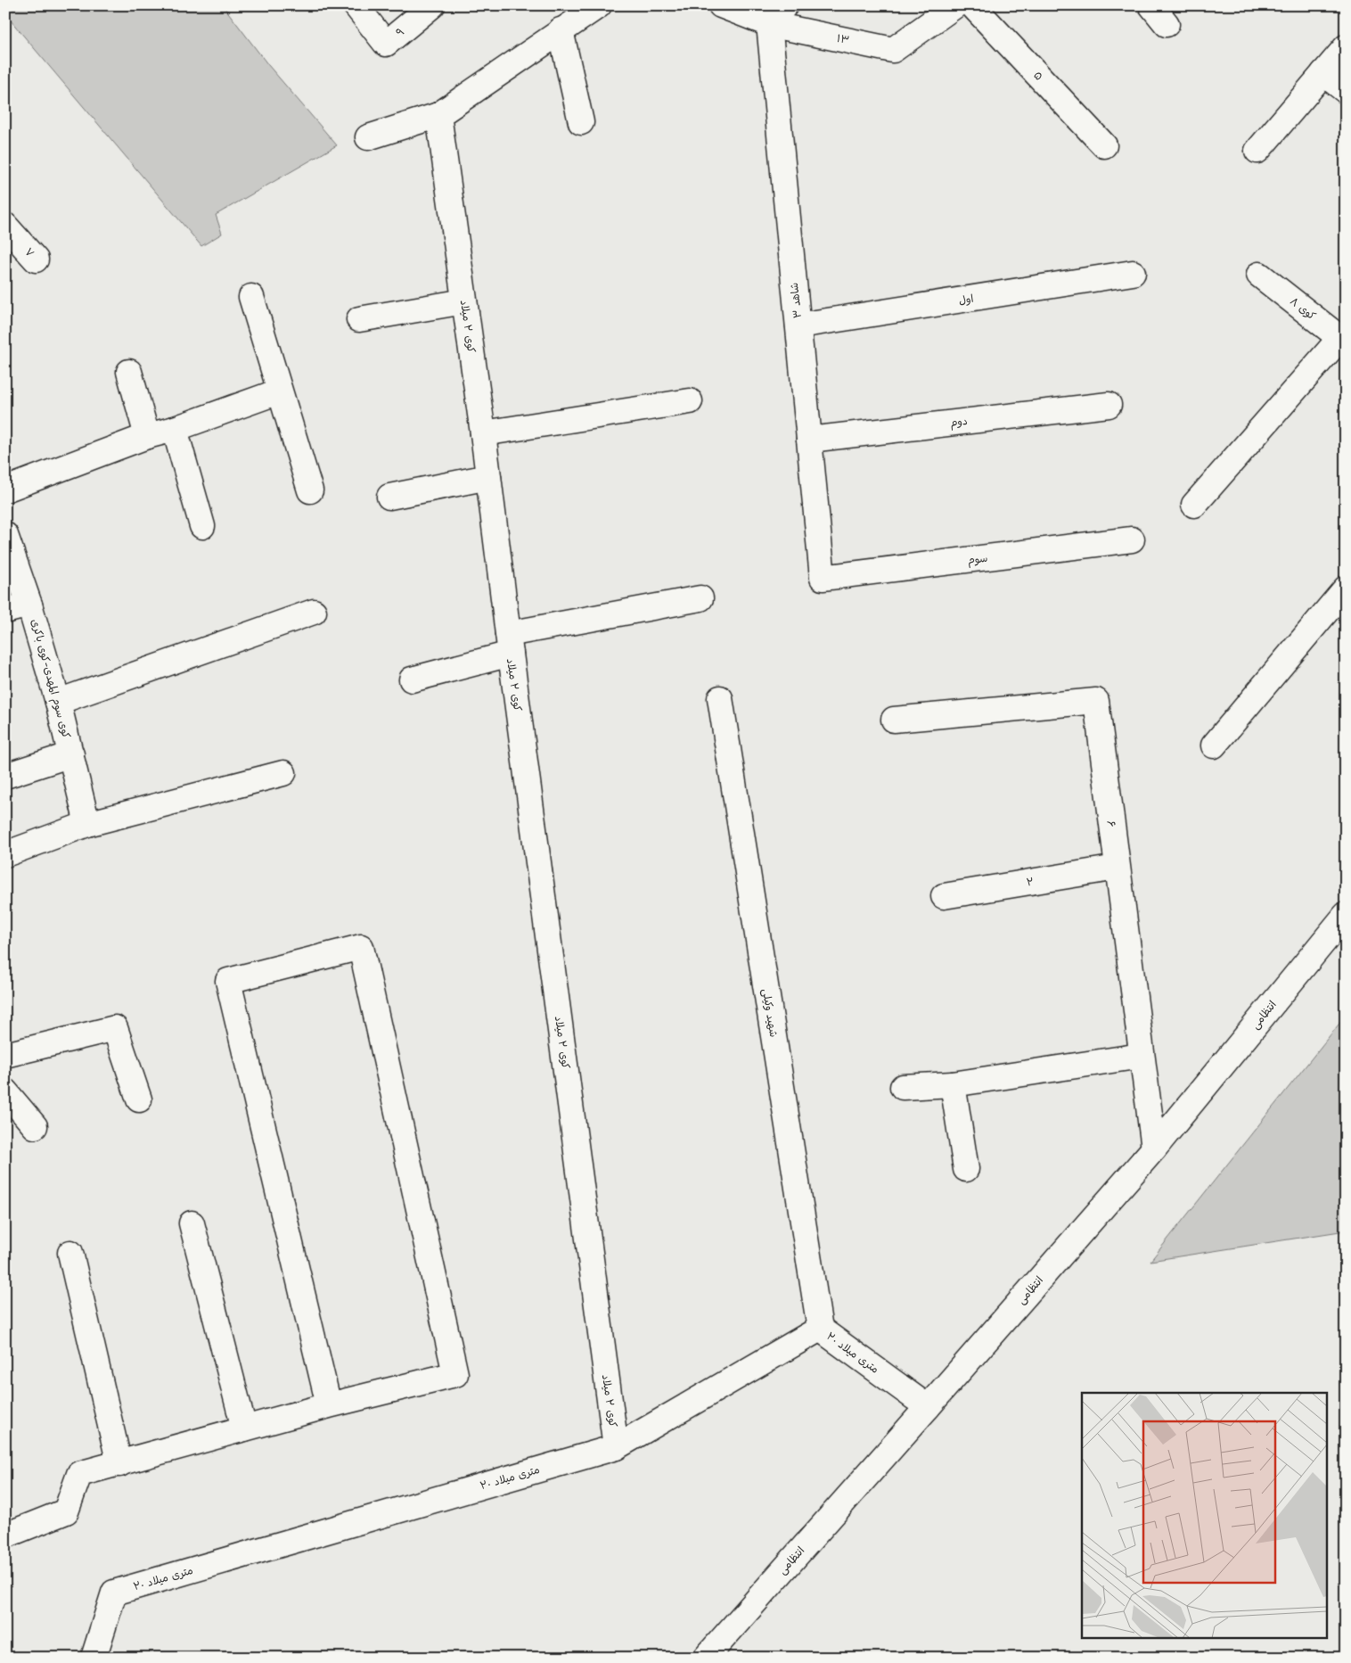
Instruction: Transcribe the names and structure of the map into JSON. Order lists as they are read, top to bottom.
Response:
{
  "streets": {
    "street": [
      "۹",
      "۱۳",
      "۵",
      "۷",
      "اول",
      "شاهد ۳",
      "کوی ۸",
      "کوی ۲ میلاد",
      "دوم",
      "سوم",
      "کوی سوم المهدی-کوی باکری",
      "۶",
      "۲",
      "شهید وکیلی",
      "انتظامی",
      "۲۰ متری میلاد"
    ]
  },
  "crossings": [
    ["۱۳", "شاهد ۳"],
    ["اول", "شاهد ۳"],
    ["شاهد ۳", "دوم"],
    ["شاهد ۳", "سوم"],
    ["کوی ۲ میلاد", "۲۰ متری میلاد"],
    ["۶", "۲"],
    ["۶", "انتظامی"],
    ["شهید وکیلی", "۲۰ متری میلاد"],
    ["انتظامی", "۲۰ متری میلاد"]
  ]
}
